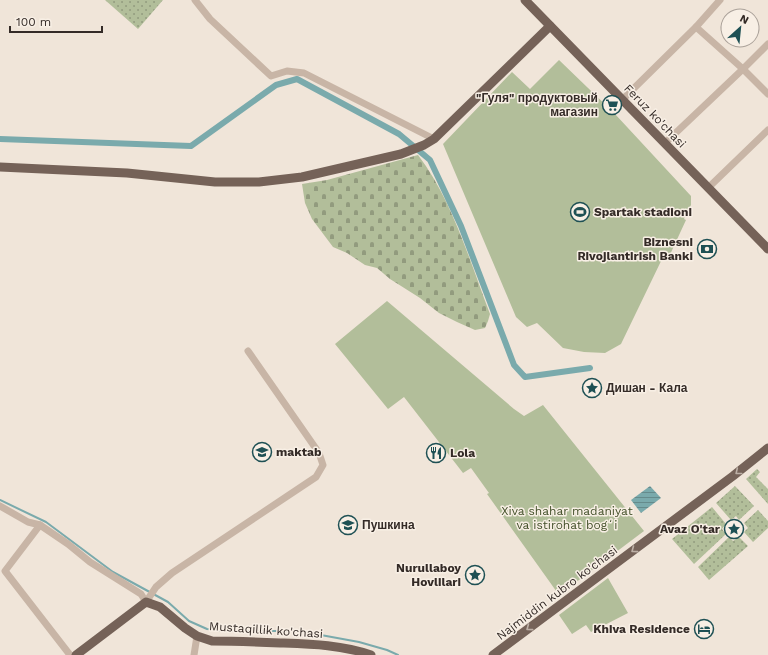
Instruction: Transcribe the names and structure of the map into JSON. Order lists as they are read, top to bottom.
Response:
{
  "streets": {
    "main road": ["Feruz ko'chasi", "Najmiddin kubro ko'chasi", "Mustaqillik ko'chasi"]
  },
  "one_way": ["Najmiddin kubro ko'chasi"],
  "parks": ["Xiva shahar madaniyat va istirohat bogʻi"],
  "places": {
    "supermarket": ["\"Гуля\" продуктовый магазин"],
    "sports": ["Spartak stadioni"],
    "bank": ["Biznesni Rivojlantirish Banki"],
    "place": ["Дишан - Кала", "Avaz O'tar", "Nurullaboy Hovlilari"],
    "school or university": ["maktab", "Пушкина"],
    "restaurant": ["Lola"],
    "hotel": ["Khiva Residence"]
  },
  "scale_bar": "100 m",
  "north": "top right"
}
